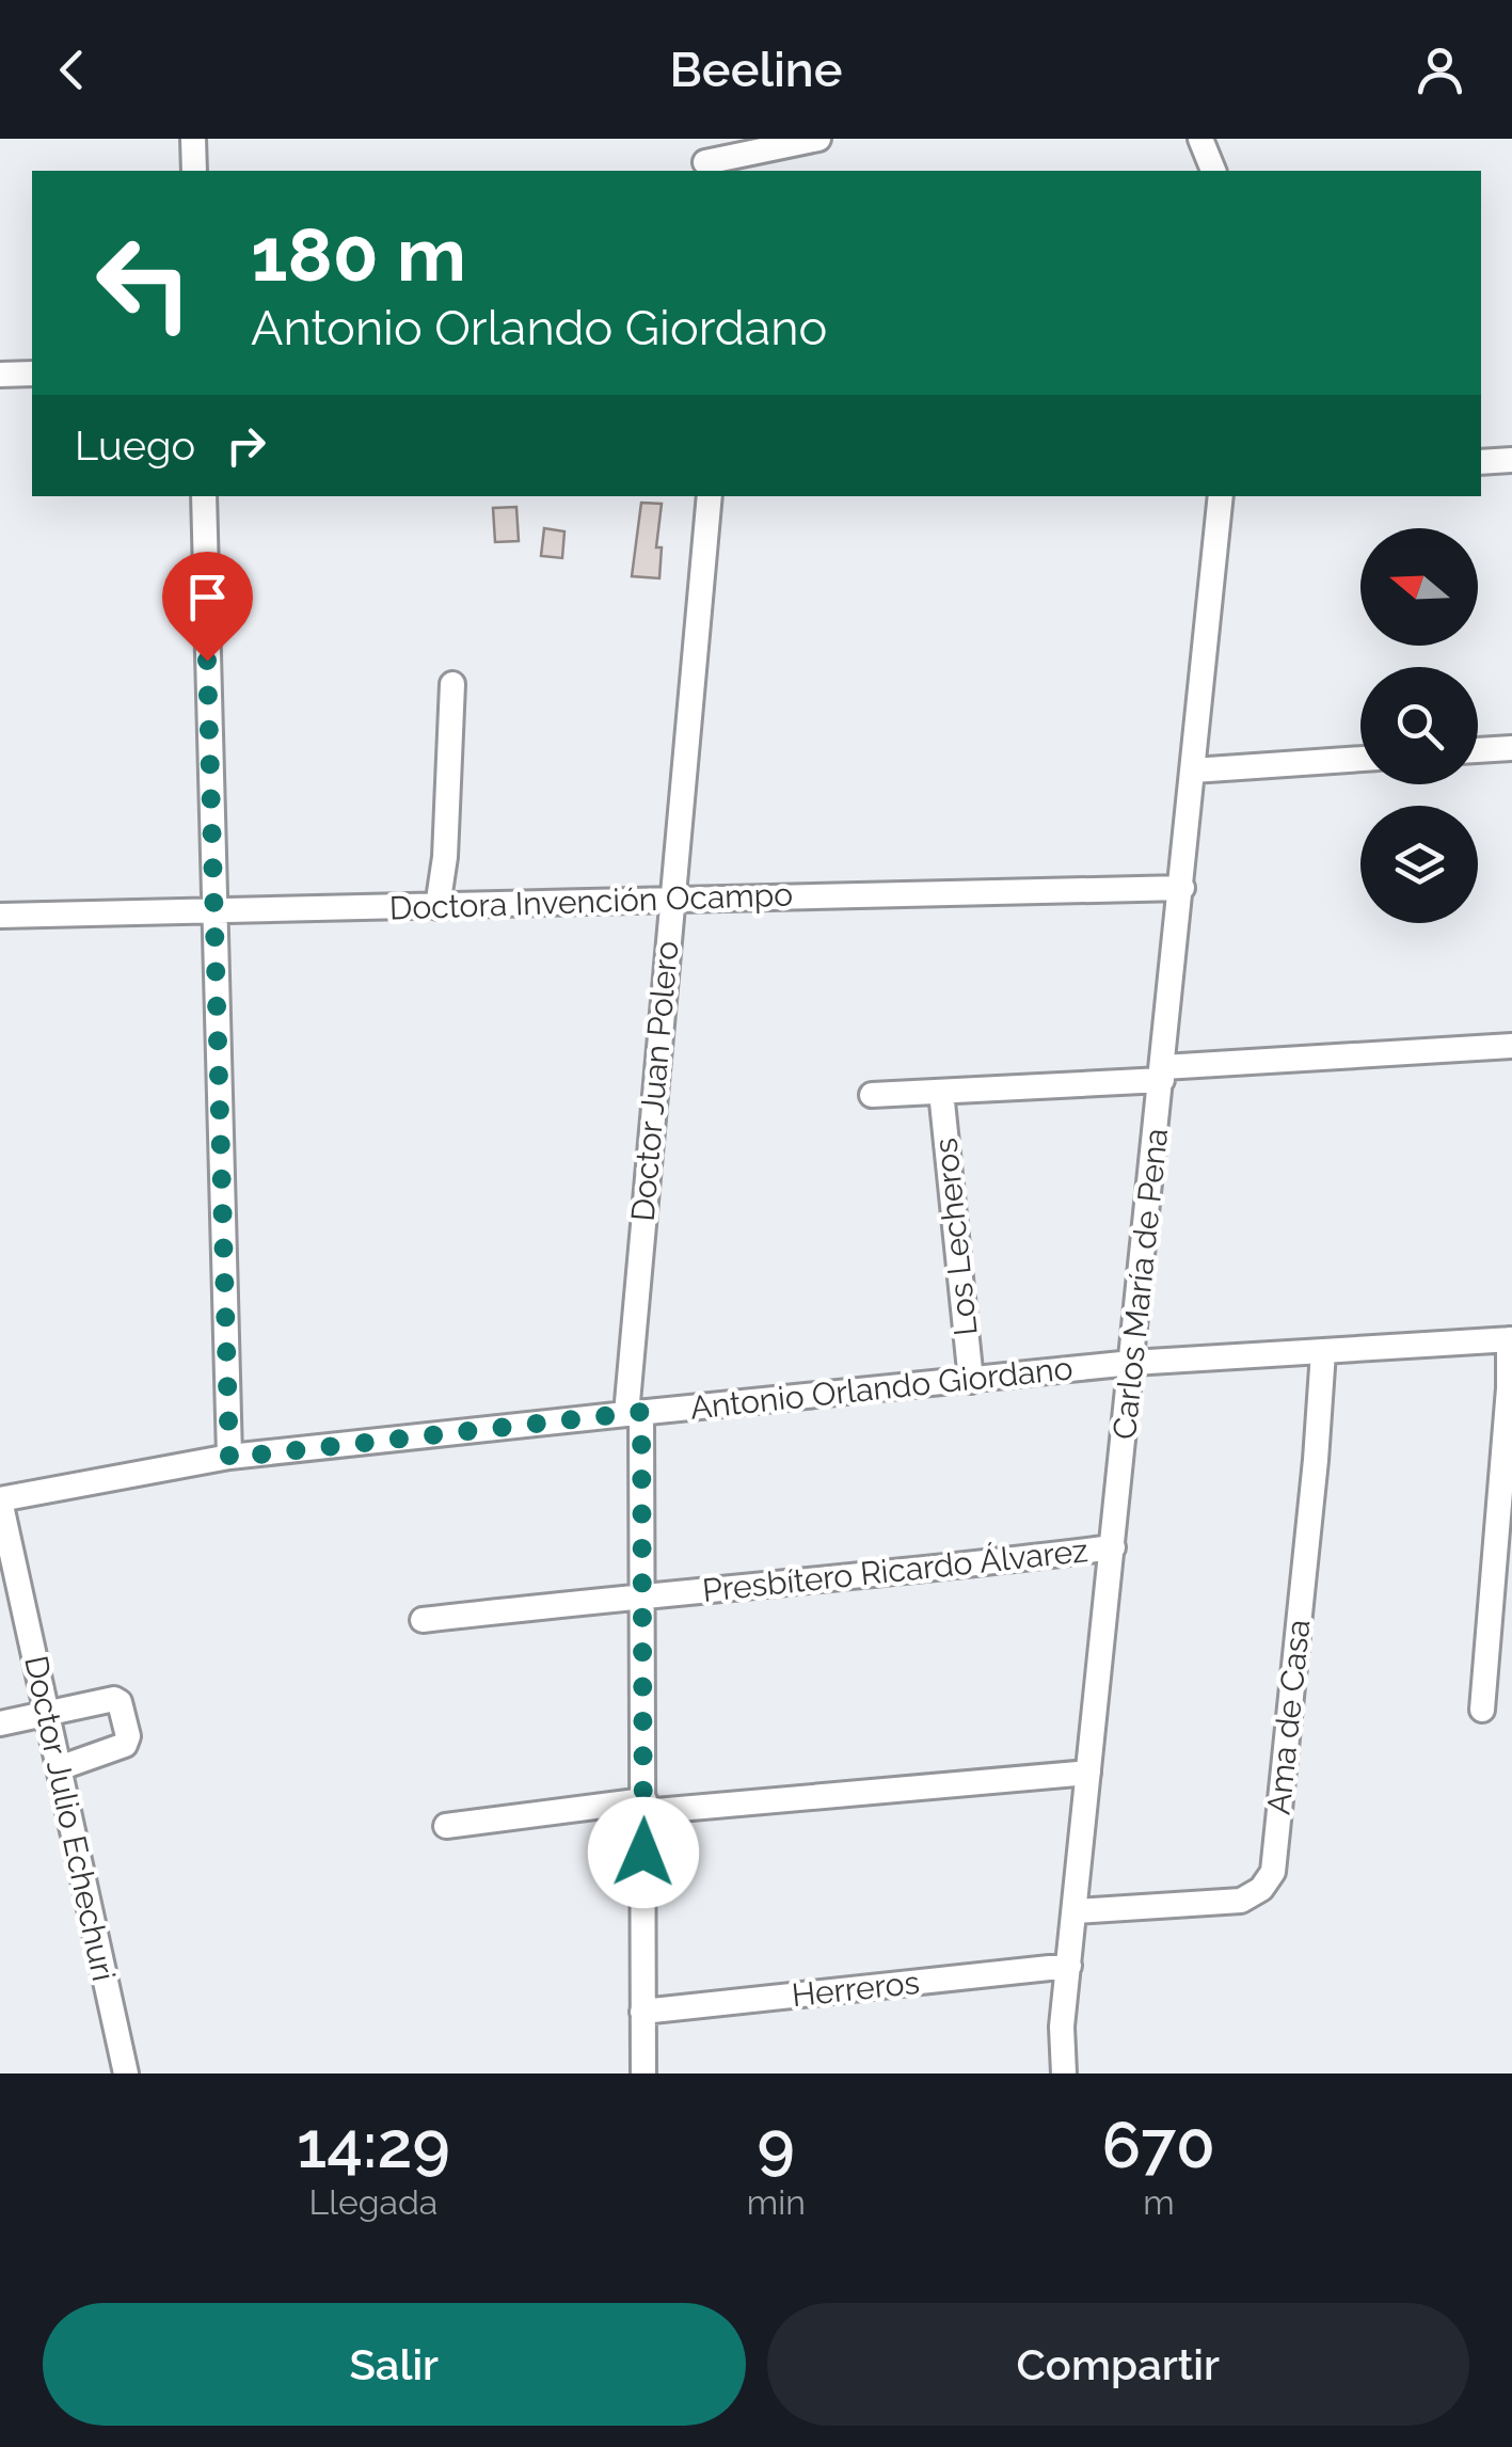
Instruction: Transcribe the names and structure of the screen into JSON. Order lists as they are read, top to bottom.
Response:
{
  "streets": {
    "street": [
      "Doctora Invención Ocampo",
      "Doctor Juan Polero",
      "Los Lecheros",
      "Carlos María de Pena",
      "Antonio Orlando Giordano",
      "Presbítero Ricardo Álvarez",
      "Ama de Casa",
      "Doctor Julio Echechuri",
      "Herreros"
    ]
  },
  "crossings": [
    ["Doctora Invención Ocampo", "Doctor Juan Polero"],
    ["Doctora Invención Ocampo", "Carlos María de Pena"],
    ["Doctor Juan Polero", "Antonio Orlando Giordano"],
    ["Doctor Juan Polero", "Presbítero Ricardo Álvarez"],
    ["Doctor Juan Polero", "Herreros"],
    ["Los Lecheros", "Antonio Orlando Giordano"],
    ["Carlos María de Pena", "Antonio Orlando Giordano"],
    ["Carlos María de Pena", "Presbítero Ricardo Álvarez"],
    ["Carlos María de Pena", "Ama de Casa"],
    ["Carlos María de Pena", "Herreros"],
    ["Antonio Orlando Giordano", "Ama de Casa"],
    ["Antonio Orlando Giordano", "Doctor Julio Echechuri"]
  ],
  "north": "left",
  "page": {
    "header": "Beeline",
    "turn": ["180 m", "Antonio Orlando Giordano"],
    "then": "Luego",
    "eta": [
      "14:29",
      "Llegada",
      "9",
      "min",
      "670",
      "m"
    ],
    "buttons": ["Salir", "Compartir"]
  }
}
